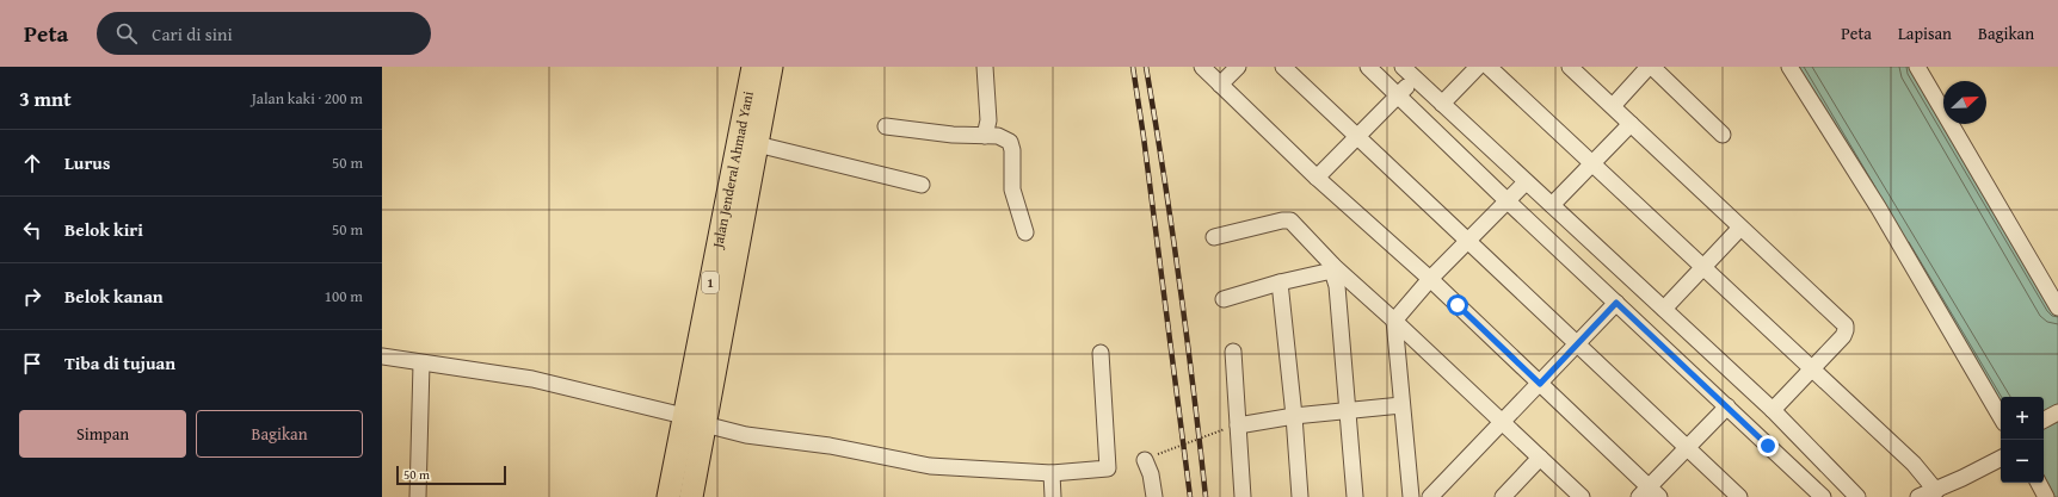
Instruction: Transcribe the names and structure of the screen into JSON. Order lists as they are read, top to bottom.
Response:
{
  "streets": {
    "highway": ["Jalan Jenderal Ahmad Yani", "1"]
  },
  "scale_bar": "50 m",
  "north": "top right",
  "page": {
    "header": "Peta",
    "search": "Cari di sini",
    "nav": ["Peta", "Lapisan", "Bagikan"],
    "heading": ["3 mnt", "Jalan kaki · 200 m"],
    "list": [
      ["Lurus", "50 m"],
      ["Belok kiri", "50 m"],
      ["Belok kanan", "100 m"],
      "Tiba di tujuan"
    ],
    "buttons": ["Simpan", "Bagikan"],
    "map_buttons": ["+", "−"],
    "scale": "50 m"
  }
}
